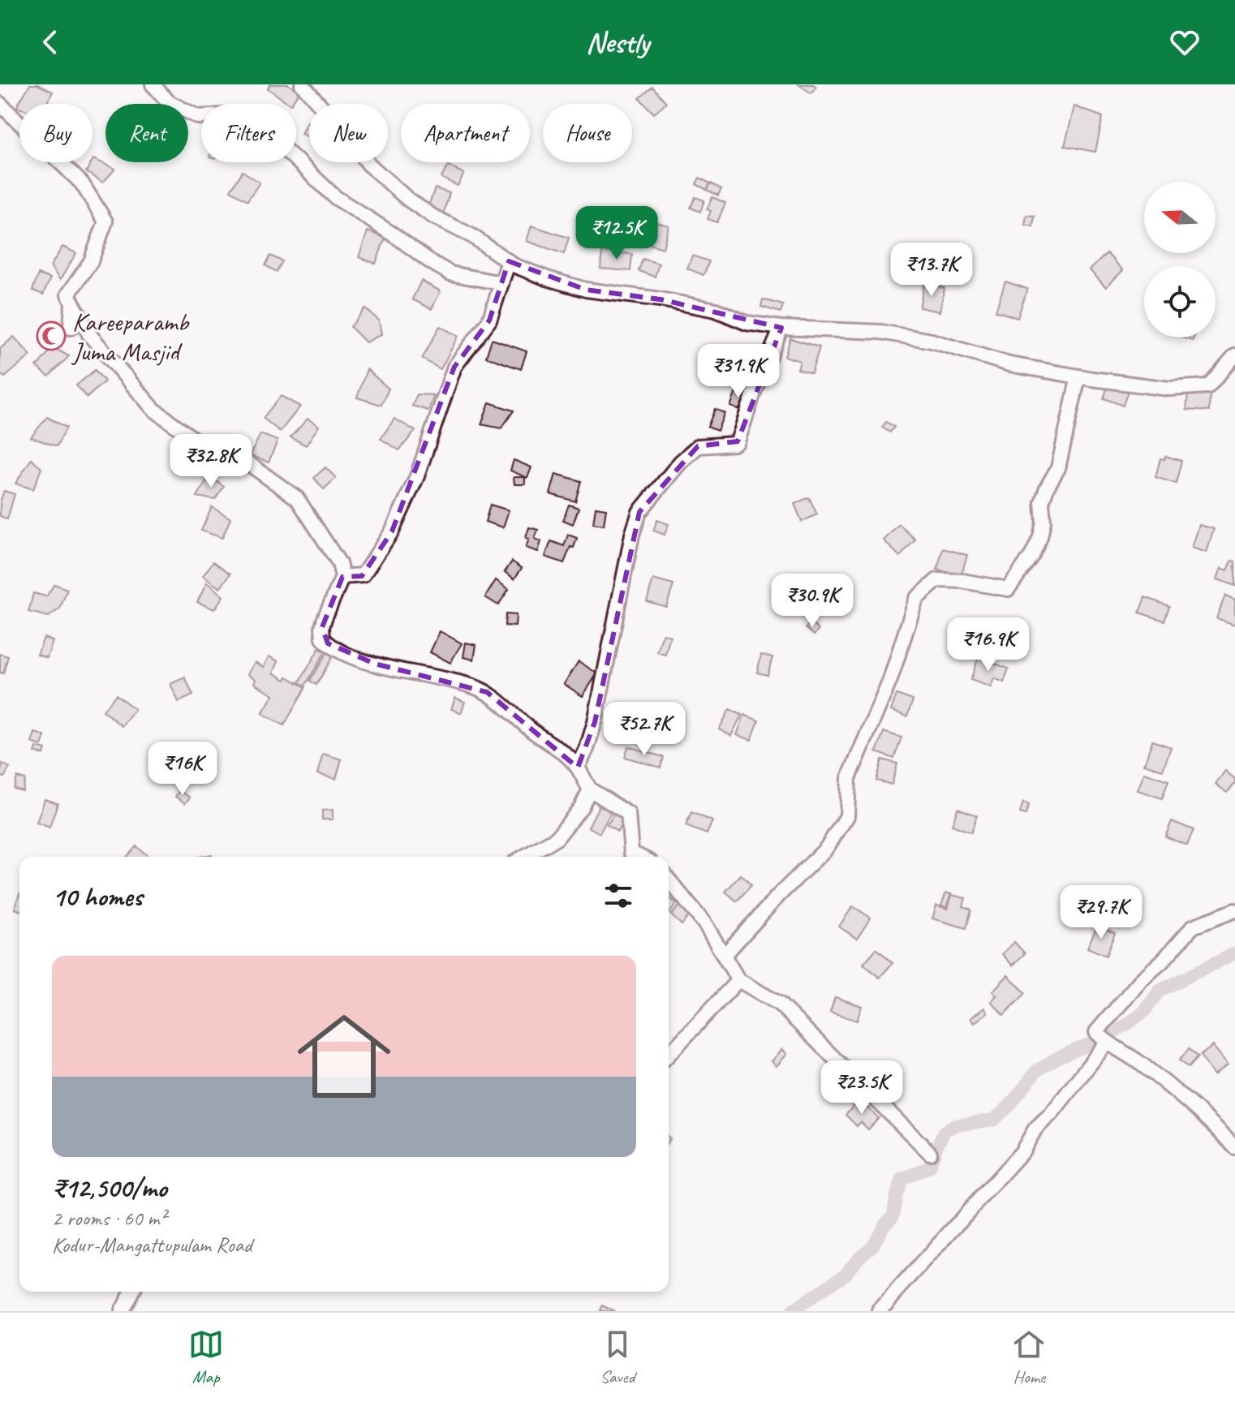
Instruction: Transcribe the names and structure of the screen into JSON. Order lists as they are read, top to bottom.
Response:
{
  "places": {
    "mosque": ["Kareeparamb Juma Masjid"]
  },
  "north": "left",
  "page": {
    "header": "Nestly",
    "chip": [
      "Buy",
      "Rent",
      "Filters",
      "New",
      "Apartment",
      "House"
    ],
    "price": [
      "₹12.5K",
      "₹13.7K",
      "₹31.9K",
      "₹32.8K",
      "₹30.9K",
      "₹16.9K",
      "₹52.7K",
      "₹16K",
      "₹29.7K",
      "₹23.5K"
    ],
    "heading": "10 homes",
    "list": [
      {
        "name": "₹12,500/mo",
        "note": "2 rooms · 60 m² · Kodur-Mangattupulam Road"
      }
    ],
    "tabs": ["Map", "Saved", "Home"]
  }
}
